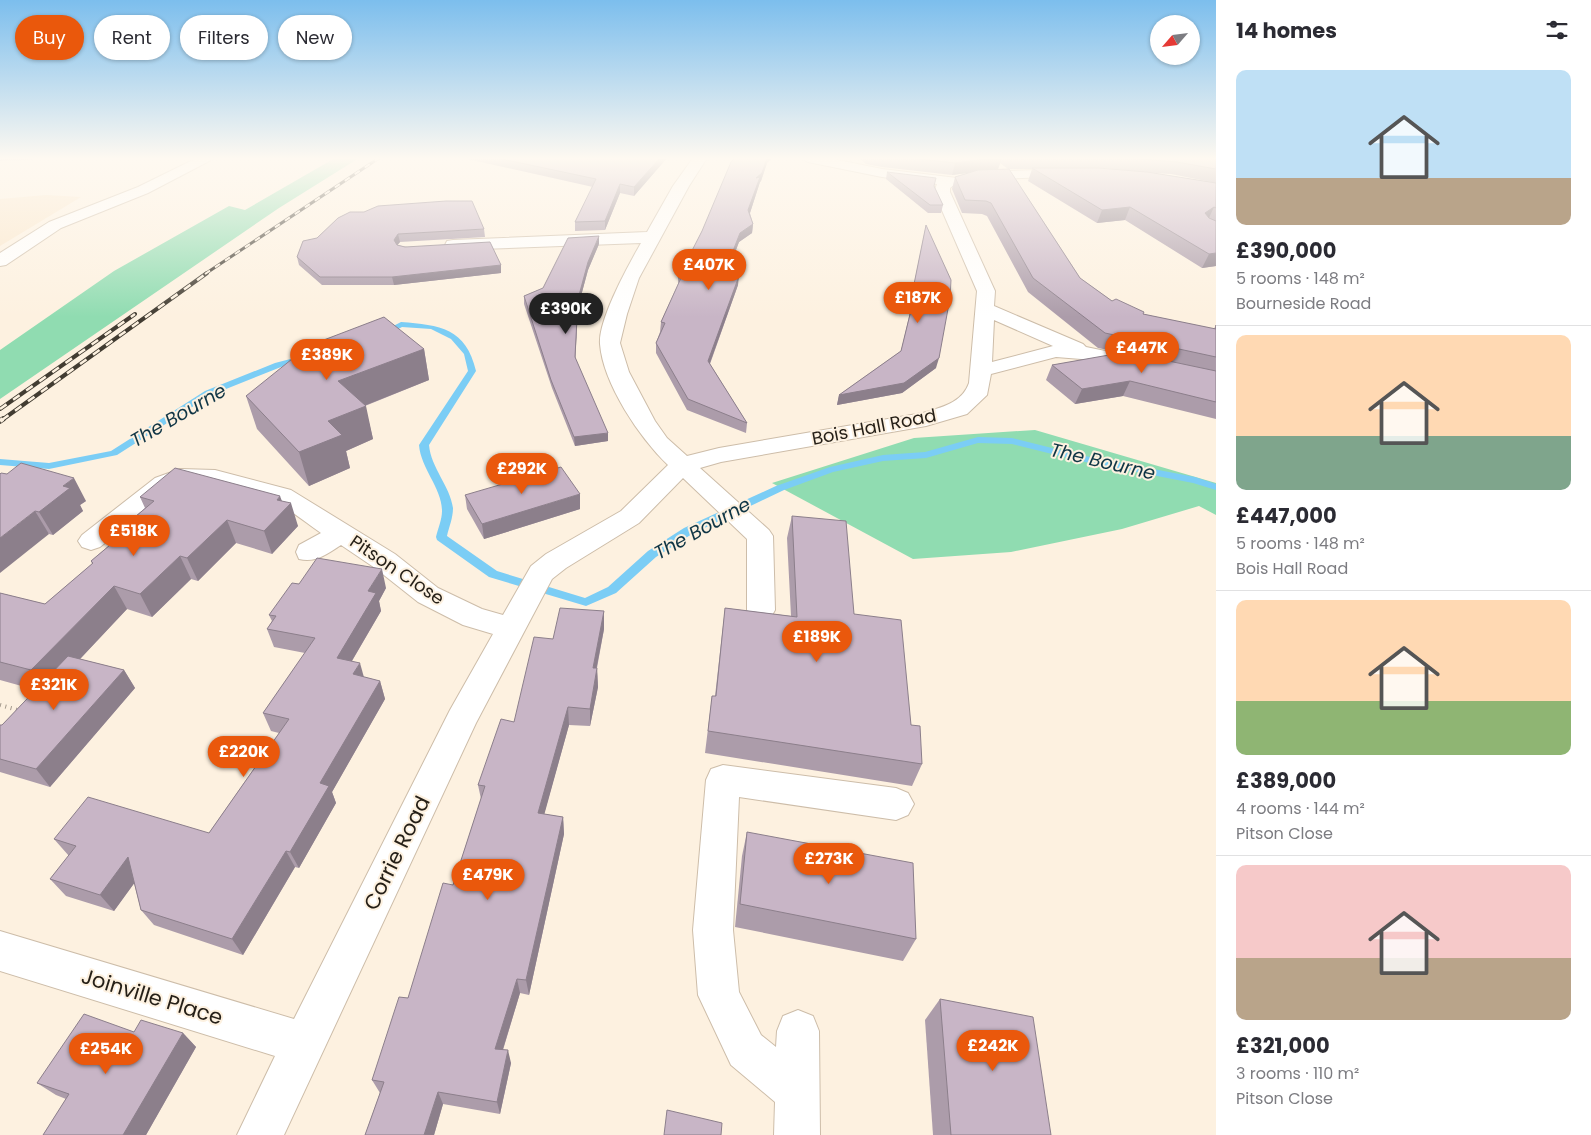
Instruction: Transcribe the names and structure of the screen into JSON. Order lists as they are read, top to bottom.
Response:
{
  "streets": {
    "street": [
      "Bois Hall Road",
      "Pitson Close",
      "Corrie Road",
      "Joinville Place"
    ]
  },
  "crossings": [
    ["Bois Hall Road", "Pitson Close"],
    ["Bois Hall Road", "Corrie Road"],
    ["Pitson Close", "Corrie Road"],
    ["Corrie Road", "Joinville Place"]
  ],
  "water": ["The Bourne"],
  "north": "bottom left",
  "page": {
    "heading": "14 homes",
    "chip": [
      "Buy",
      "Rent",
      "Filters",
      "New"
    ],
    "list": [
      {
        "name": "£390,000",
        "note": "5 rooms · 148 m² · Bourneside Road"
      },
      {
        "name": "£447,000",
        "note": "5 rooms · 148 m² · Bois Hall Road"
      },
      {
        "name": "£389,000",
        "note": "4 rooms · 144 m² · Pitson Close"
      },
      {
        "name": "£321,000",
        "note": "3 rooms · 110 m² · Pitson Close"
      }
    ],
    "price": [
      "£407K",
      "£187K",
      "£390K",
      "£447K",
      "£389K",
      "£292K",
      "£518K",
      "£189K",
      "£321K",
      "£220K",
      "£273K",
      "£479K",
      "£242K",
      "£254K"
    ]
  }
}
